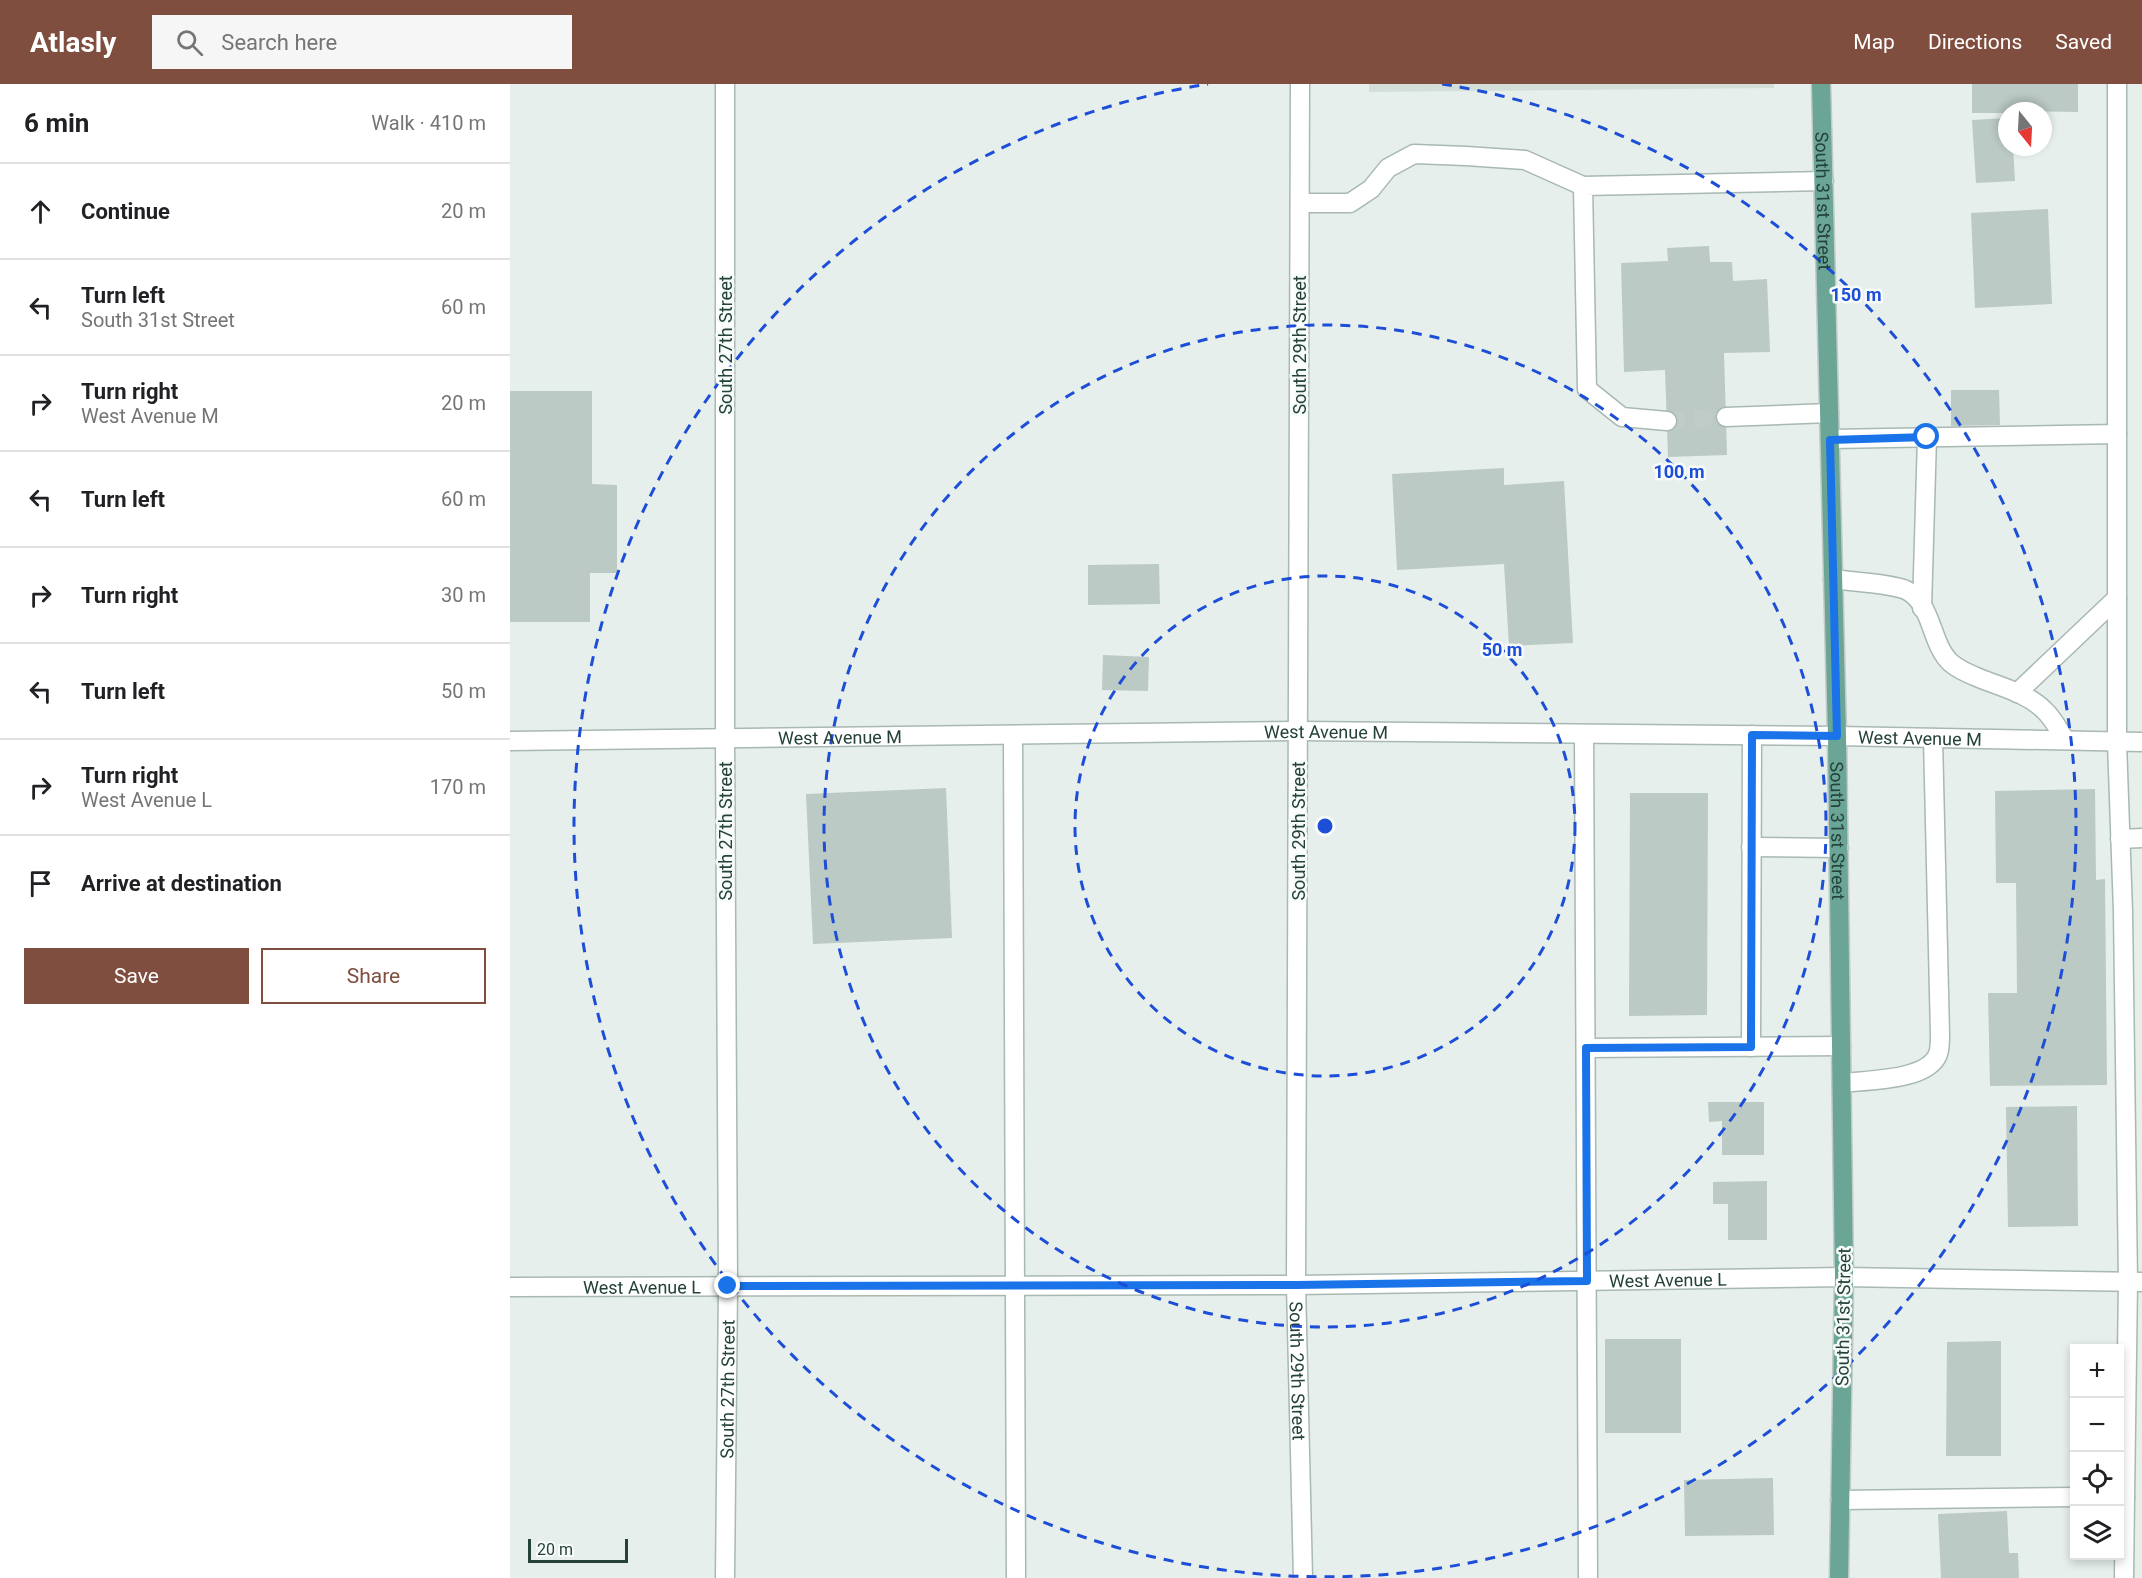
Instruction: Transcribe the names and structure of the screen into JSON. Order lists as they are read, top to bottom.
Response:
{
  "streets": {
    "main road": ["South 31st Street"],
    "street": [
      "South 27th Street",
      "South 29th Street",
      "West Avenue M",
      "West Avenue L"
    ]
  },
  "crossings": [
    ["South 31st Street", "West Avenue M"],
    ["South 31st Street", "West Avenue L"],
    ["South 27th Street", "West Avenue M"],
    ["South 27th Street", "West Avenue L"],
    ["South 29th Street", "West Avenue M"],
    ["South 29th Street", "West Avenue L"]
  ],
  "scale_bar": "20 m",
  "north": "bottom",
  "page": {
    "header": "Atlasly",
    "search": "Search here",
    "nav": ["Map", "Directions", "Saved"],
    "heading": ["6 min", "Walk · 410 m"],
    "list": [
      ["Continue", "20 m"],
      ["Turn left", "South 31st Street", "60 m"],
      ["Turn right", "West Avenue M", "20 m"],
      ["Turn left", "60 m"],
      ["Turn right", "30 m"],
      ["Turn left", "50 m"],
      ["Turn right", "West Avenue L", "170 m"],
      "Arrive at destination"
    ],
    "buttons": ["Save", "Share"],
    "map_buttons": ["+", "−"],
    "scale": "20 m"
  },
  "rings": ["150 m", "100 m", "50 m"]
}
